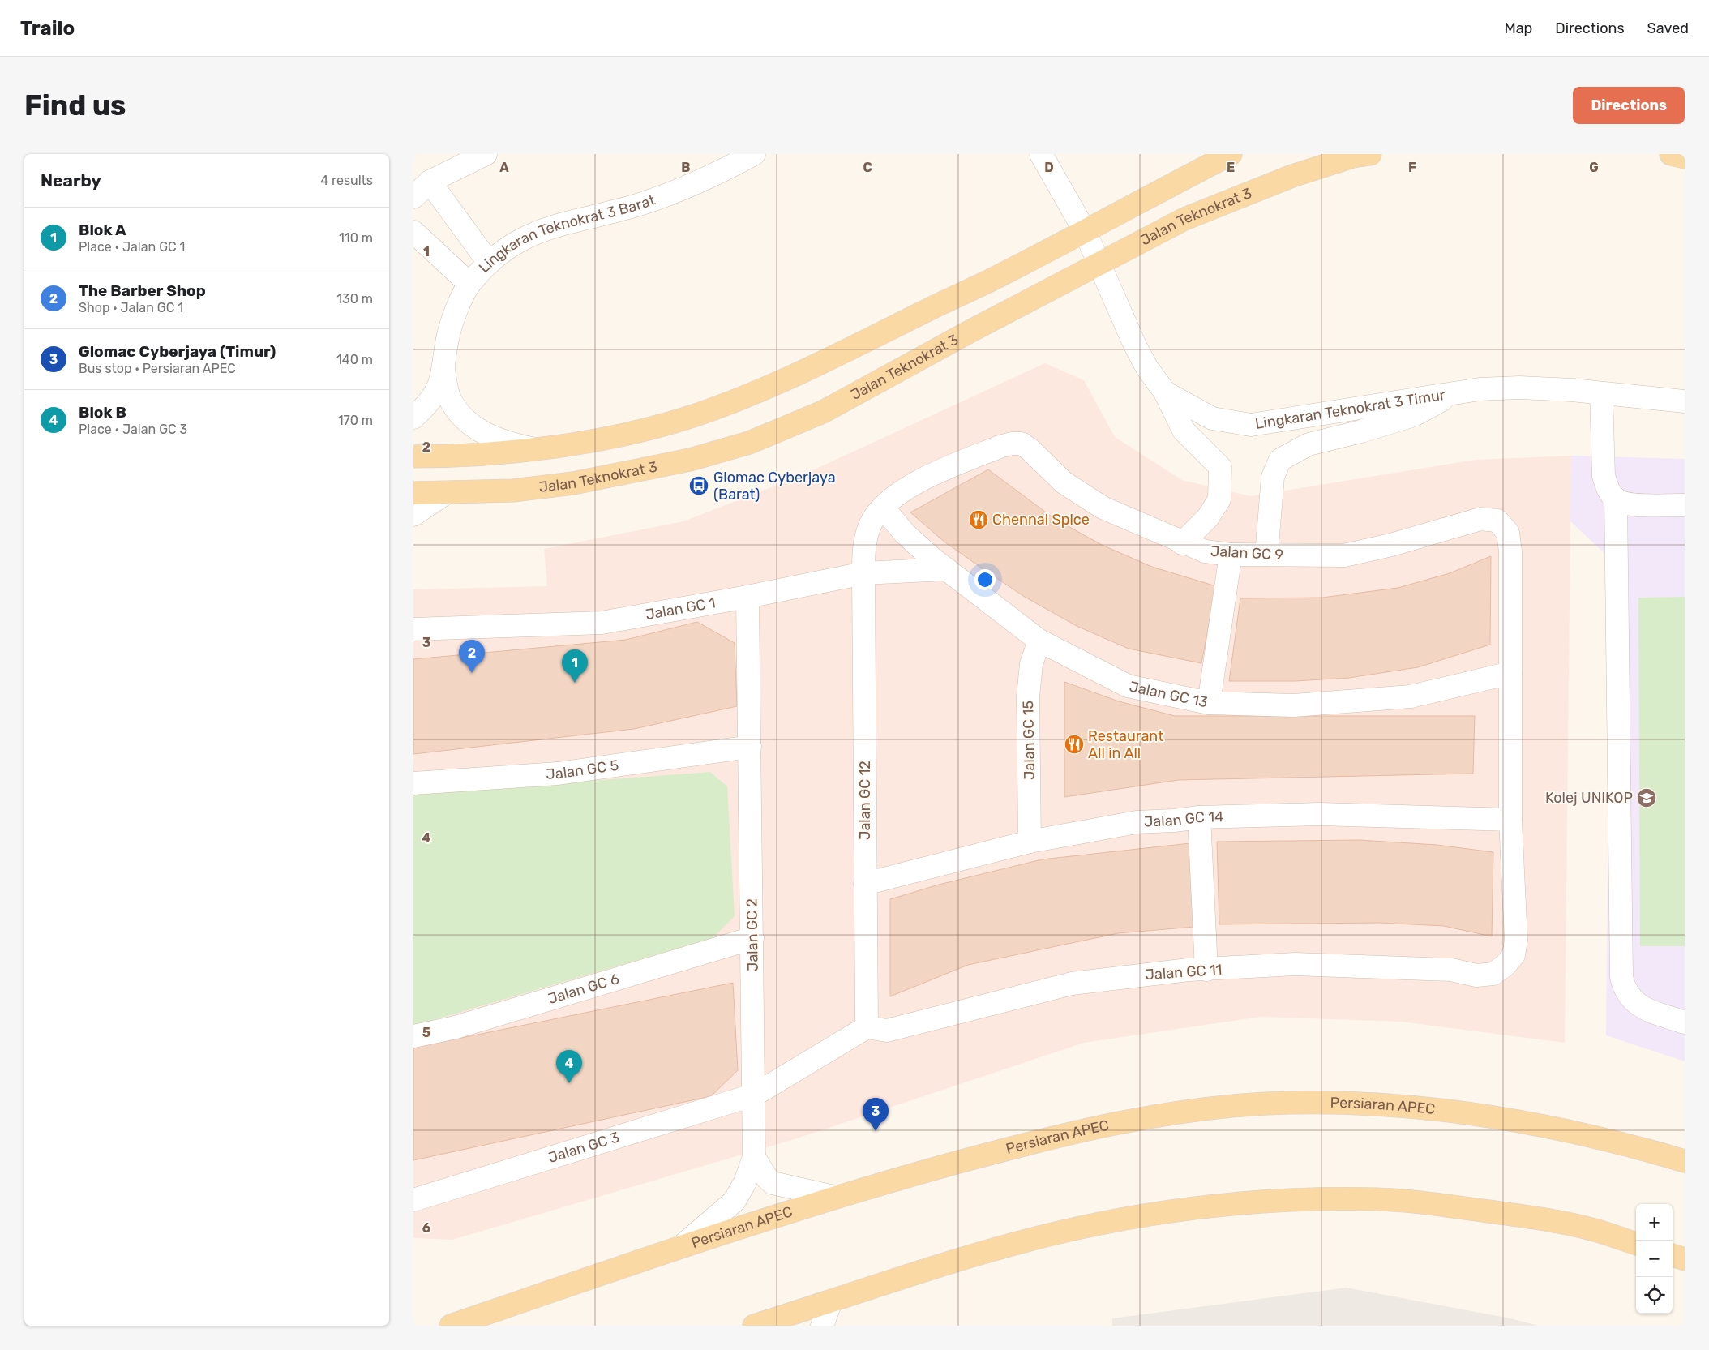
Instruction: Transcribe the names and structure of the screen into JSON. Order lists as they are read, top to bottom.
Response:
{
  "streets": {
    "main road": ["Jalan Teknokrat 3", "Persiaran APEC"],
    "street": [
      "Lingkaran Teknokrat 3 Barat",
      "Lingkaran Teknokrat 3 Timur",
      "Jalan GC 9",
      "Jalan GC 1",
      "Jalan GC 13",
      "Jalan GC 15",
      "Jalan GC 5",
      "Jalan GC 12",
      "Jalan GC 14",
      "Jalan GC 2",
      "Jalan GC 11",
      "Jalan GC 6",
      "Jalan GC 3"
    ]
  },
  "crossings": [
    ["Jalan Teknokrat 3", "Lingkaran Teknokrat 3 Timur"],
    ["Jalan GC 9", "Jalan GC 13"],
    ["Jalan GC 9", "Jalan GC 12"],
    ["Jalan GC 1", "Jalan GC 13"],
    ["Jalan GC 1", "Jalan GC 12"],
    ["Jalan GC 1", "Jalan GC 2"],
    ["Jalan GC 13", "Jalan GC 15"],
    ["Jalan GC 13", "Jalan GC 12"],
    ["Jalan GC 15", "Jalan GC 14"],
    ["Jalan GC 5", "Jalan GC 2"],
    ["Jalan GC 12", "Jalan GC 14"],
    ["Jalan GC 12", "Jalan GC 11"],
    ["Jalan GC 12", "Jalan GC 3"],
    ["Jalan GC 14", "Jalan GC 11"],
    ["Jalan GC 2", "Jalan GC 6"],
    ["Jalan GC 2", "Persiaran APEC"],
    ["Jalan GC 2", "Jalan GC 3"],
    ["Jalan GC 11", "Jalan GC 3"]
  ],
  "places": {
    "bus stop": ["Glomac Cyberjaya (Barat)"],
    "restaurant": ["Chennai Spice", "Restaurant All in All"],
    "school or university": ["Kolej UNIKOP"]
  },
  "page": {
    "header": "Trailo",
    "nav": ["Map", "Directions", "Saved"],
    "buttons": "Directions",
    "title": "Find us",
    "heading": ["Nearby", "4 results"],
    "list": [
      {
        "mark": "1",
        "name": "Blok A",
        "note": "Place · Jalan GC 1",
        "value": "110 m"
      },
      {
        "mark": "2",
        "name": "The Barber Shop",
        "note": "Shop · Jalan GC 1",
        "value": "130 m"
      },
      {
        "mark": "3",
        "name": "Glomac Cyberjaya (Timur)",
        "note": "Bus stop · Persiaran APEC",
        "value": "140 m"
      },
      {
        "mark": "4",
        "name": "Blok B",
        "note": "Place · Jalan GC 3",
        "value": "170 m"
      }
    ],
    "pins": [
      "2",
      "1",
      "4",
      "3"
    ],
    "map_buttons": ["+", "−"]
  },
  "grid": {
    "columns": [
      "A",
      "B",
      "C",
      "D",
      "E",
      "F",
      "G"
    ],
    "rows": [
      "1",
      "2",
      "3",
      "4",
      "5",
      "6"
    ]
  }
}
